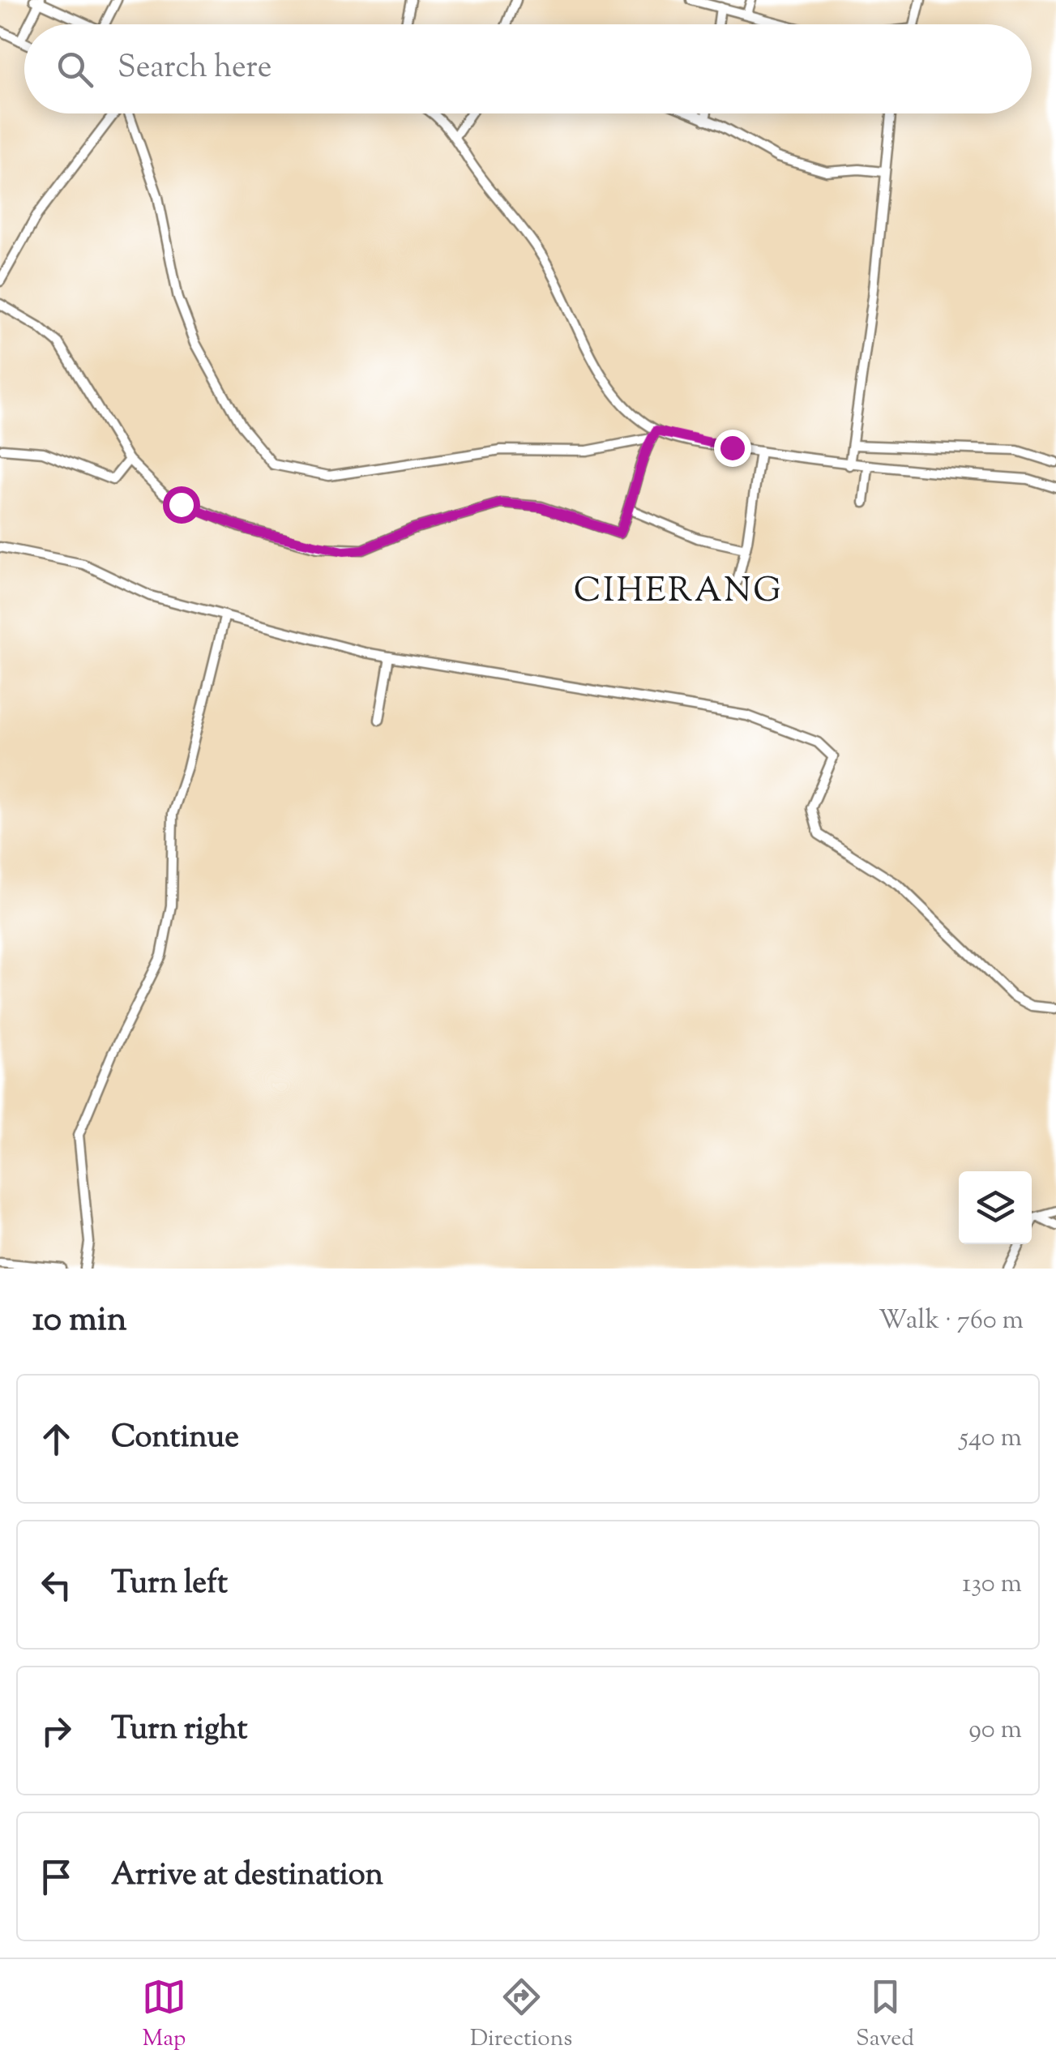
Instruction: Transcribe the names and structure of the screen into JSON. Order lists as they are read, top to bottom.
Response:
{
  "districts": ["CIHERANG"],
  "page": {
    "search": "Search here",
    "heading": ["10 min", "Walk · 760 m"],
    "list": [
      ["Continue", "540 m"],
      ["Turn left", "130 m"],
      ["Turn right", "90 m"],
      "Arrive at destination"
    ],
    "nav": ["Map", "Directions", "Saved"]
  }
}
